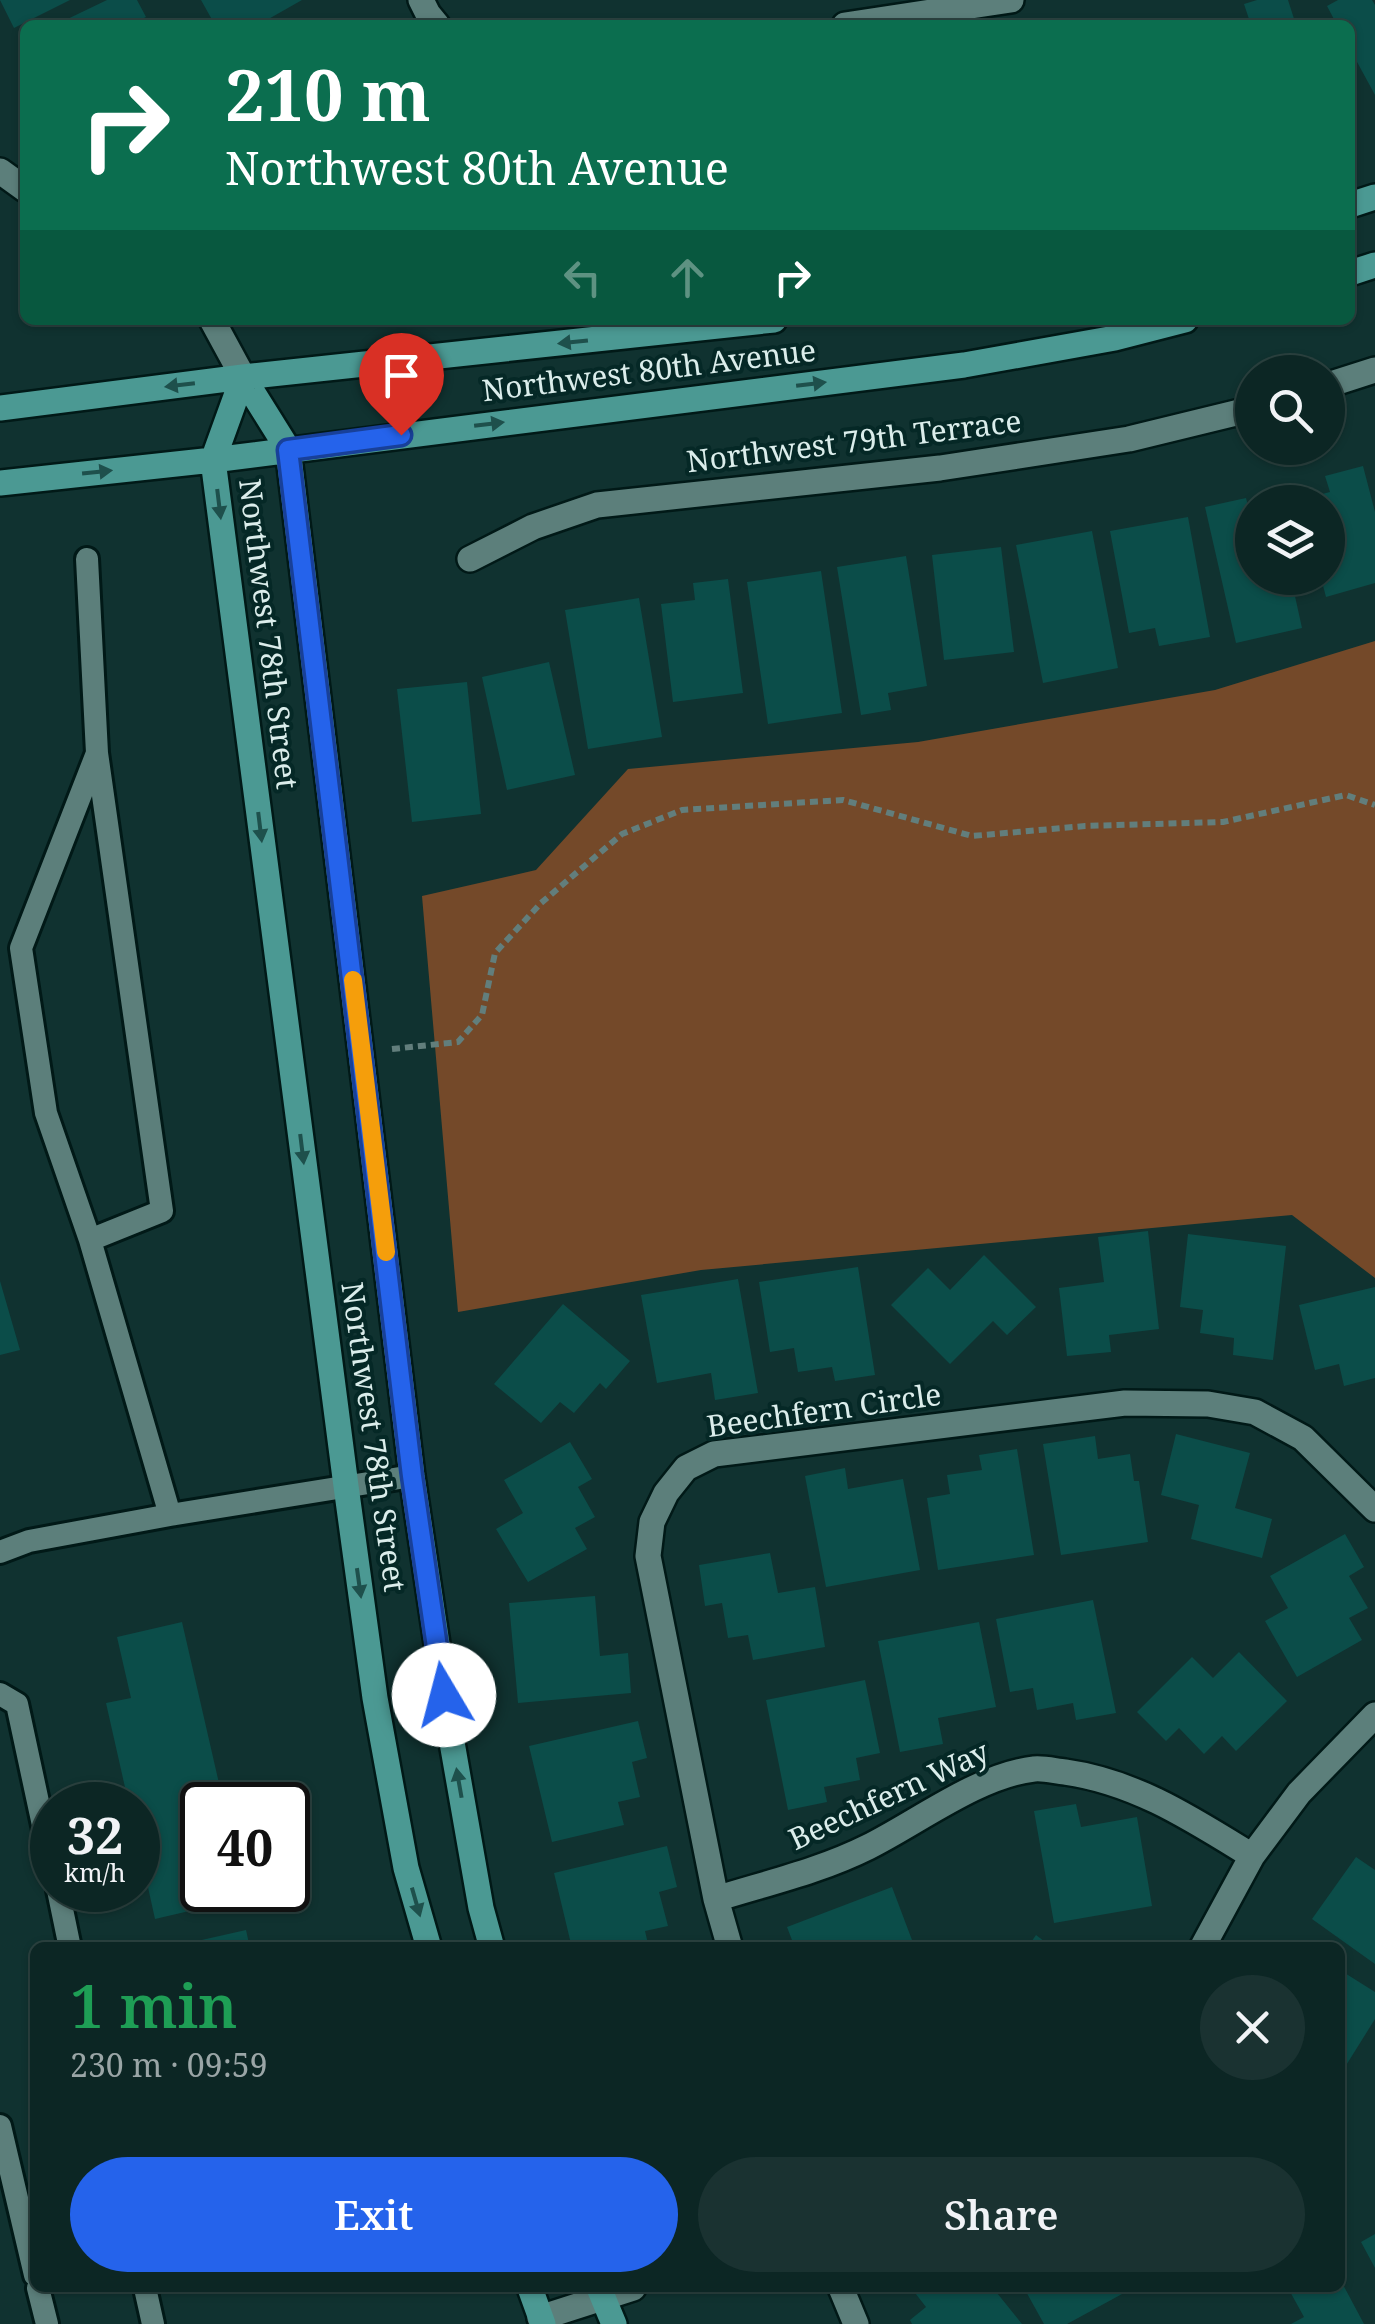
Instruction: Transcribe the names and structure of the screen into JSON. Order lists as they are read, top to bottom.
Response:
{
  "streets": {
    "street": [
      "Northwest 80th Avenue",
      "Northwest 79th Terrace",
      "Northwest 78th Street",
      "Beechfern Circle",
      "Beechfern Way"
    ]
  },
  "crossings": [
    ["Northwest 80th Avenue", "Northwest 78th Street"],
    ["Beechfern Circle", "Beechfern Way"]
  ],
  "page": {
    "turn": ["210 m", "Northwest 80th Avenue"],
    "speed": "32 km/h",
    "limit": "40",
    "heading": ["1 min", "230 m · 09:59"],
    "buttons": ["Exit", "Share"]
  }
}
